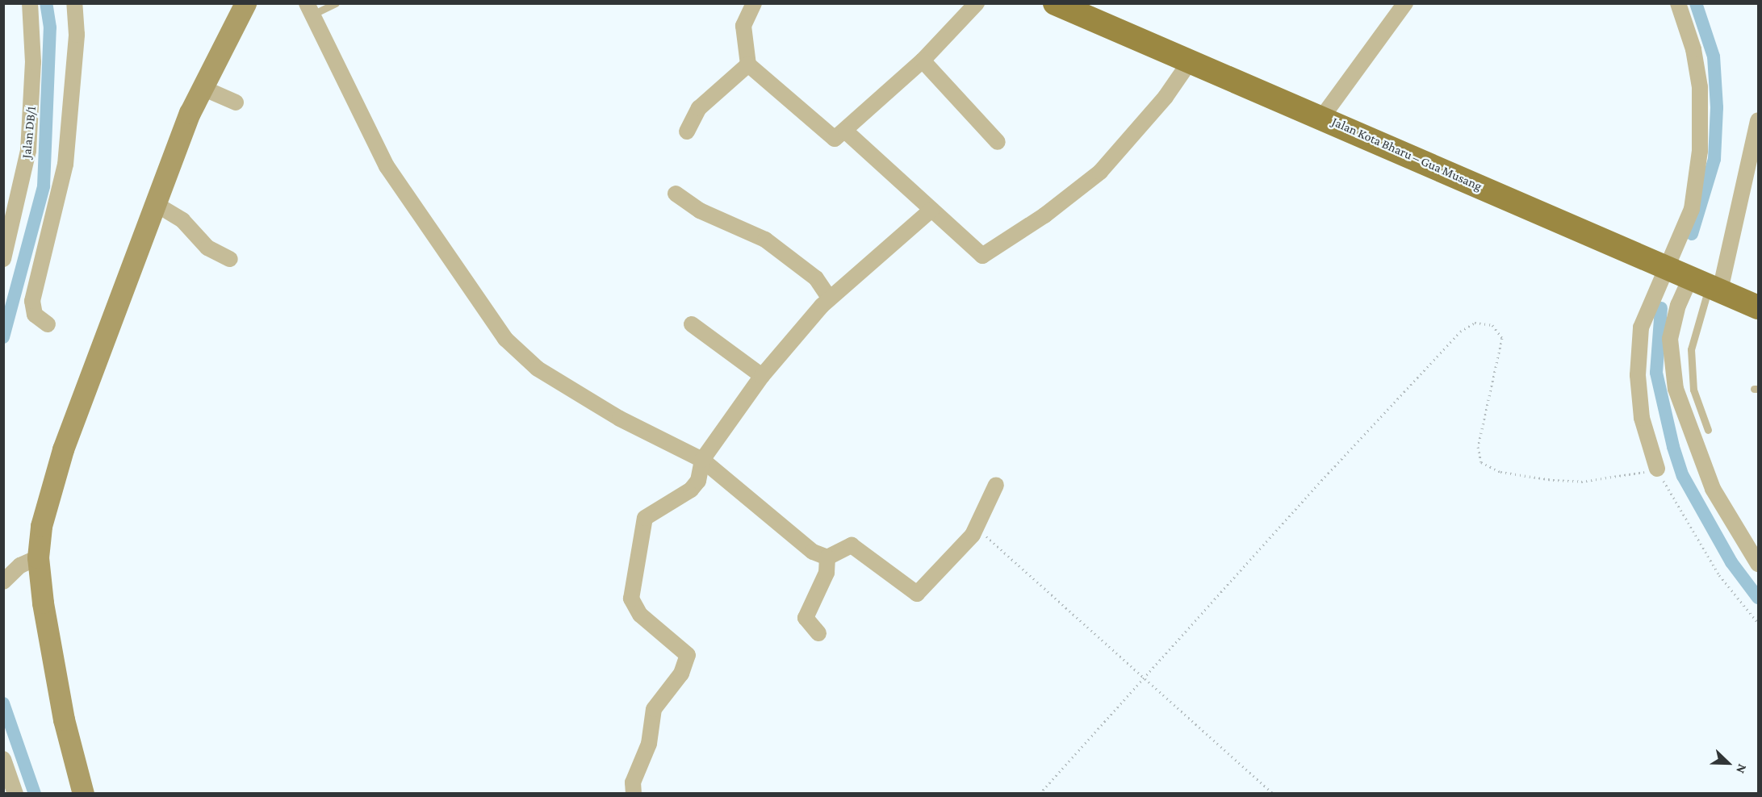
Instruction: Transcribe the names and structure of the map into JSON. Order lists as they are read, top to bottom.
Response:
{
  "streets": {
    "main road": ["Jalan Kota Bharu – Gua Musang"],
    "street": ["Jalan DB/1"]
  },
  "north": "bottom right"
}
